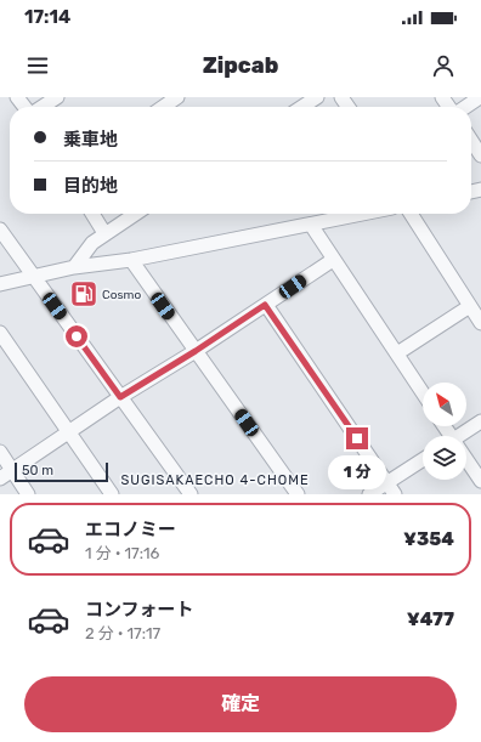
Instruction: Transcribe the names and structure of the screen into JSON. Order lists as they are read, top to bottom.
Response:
{
  "districts": ["SUGISAKAECHO 4-CHOME"],
  "places": {
    "fuel station": ["Cosmo"]
  },
  "scale_bar": "50 m",
  "north": "top left",
  "page": {
    "status": "17:14",
    "header": "Zipcab",
    "banner": ["乗車地", "目的地"],
    "bubble": "1 分",
    "scale": "50 m",
    "list": [
      {
        "name": "エコノミー",
        "note": "1 分 · 17:16",
        "value": "¥354"
      },
      {
        "name": "コンフォート",
        "note": "2 分 · 17:17",
        "value": "¥477"
      }
    ],
    "buttons": "確定"
  }
}
